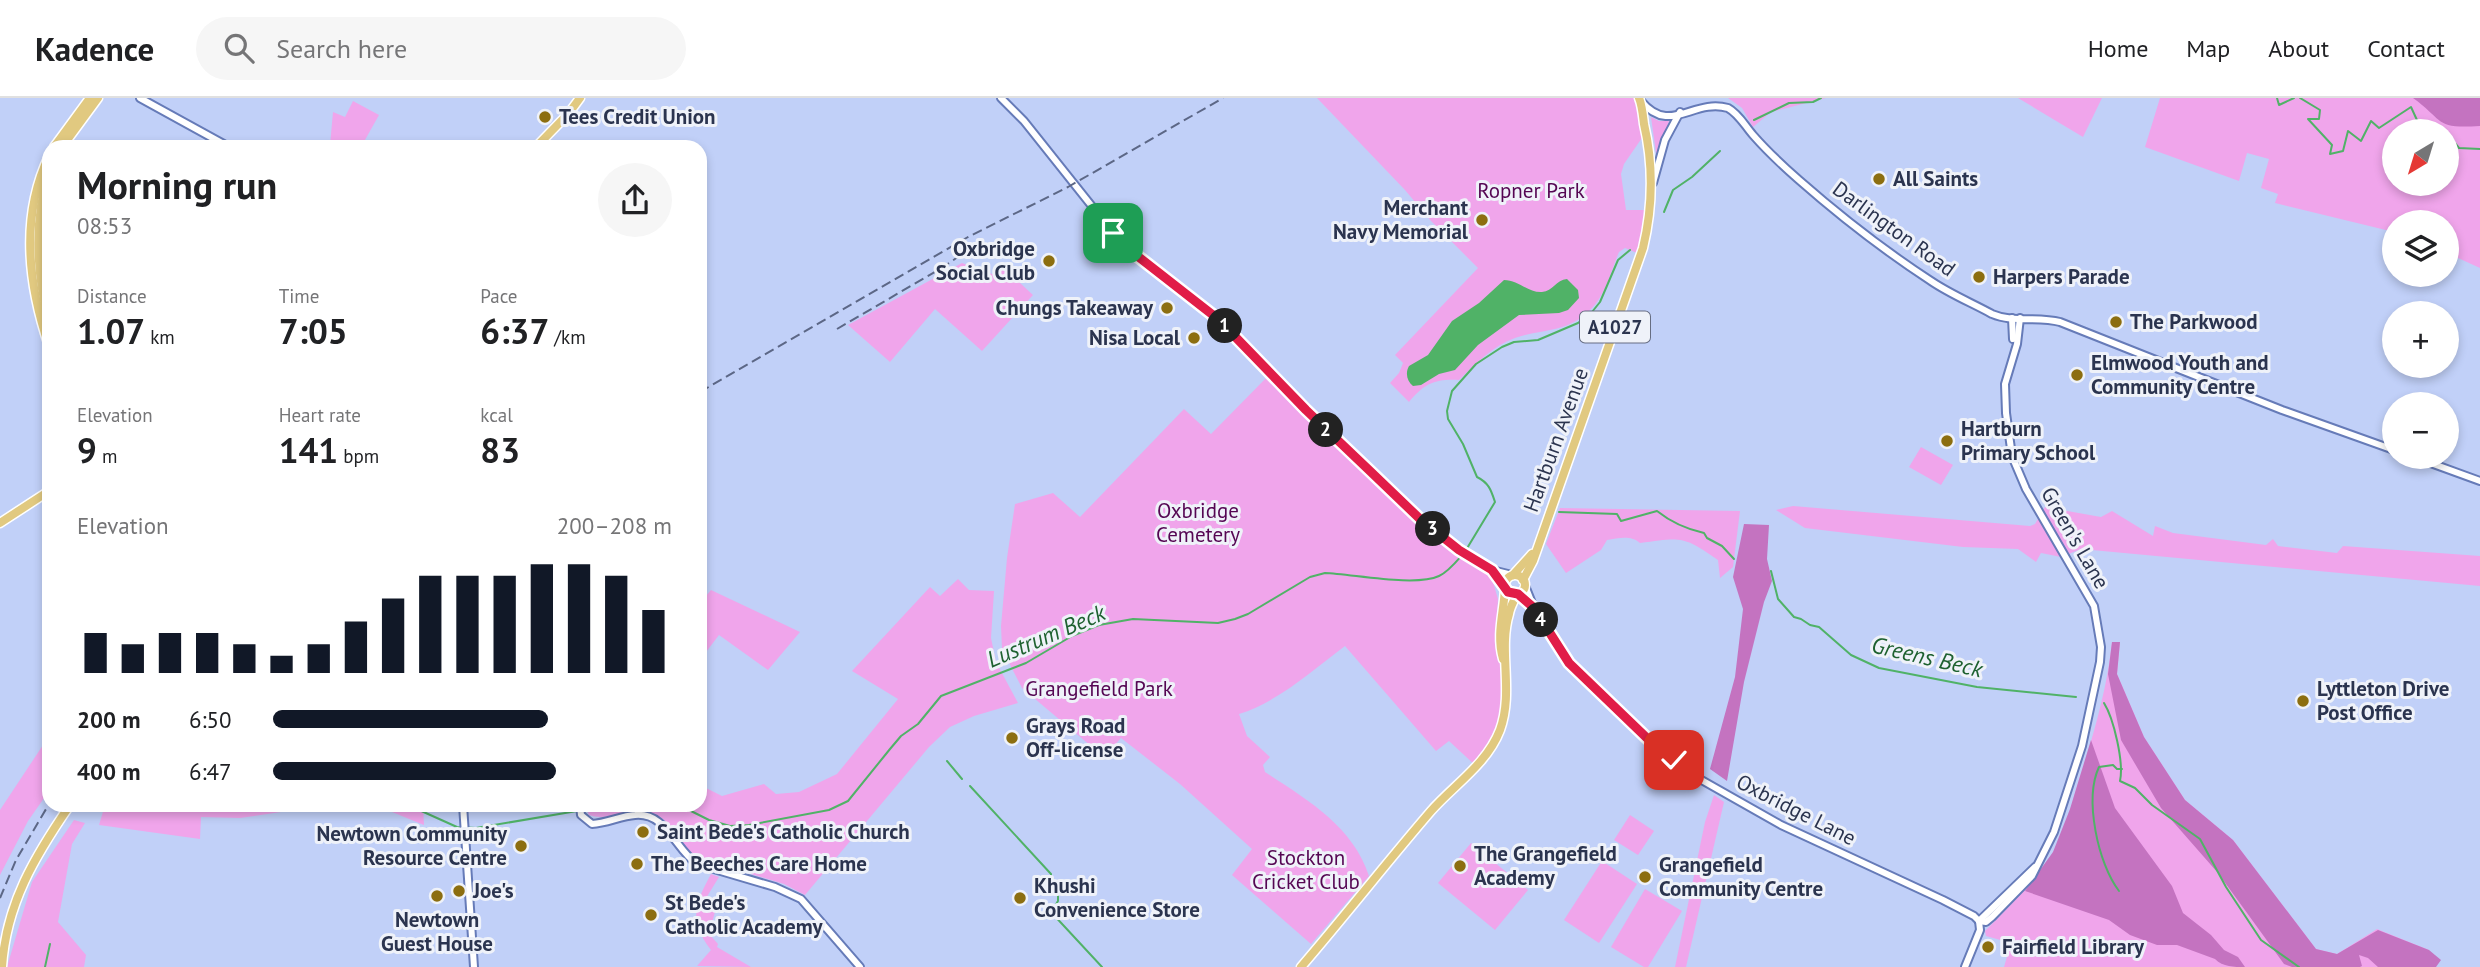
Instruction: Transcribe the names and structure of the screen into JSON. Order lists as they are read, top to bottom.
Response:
{
  "streets": {
    "main road": ["A1027", "Hartburn Avenue"],
    "street": ["Darlington Road", "Green's Lane", "Oxbridge Lane"]
  },
  "crossings": [
    ["Darlington Road", "Hartburn Avenue"],
    ["Darlington Road", "Green's Lane"],
    ["A1027", "Hartburn Avenue"],
    ["A1027", "Oxbridge Lane"],
    ["Hartburn Avenue", "Oxbridge Lane"],
    ["Green's Lane", "Oxbridge Lane"]
  ],
  "water": ["Lustrum Beck", "Greens Beck"],
  "parks": [
    "Ropner Park",
    "Oxbridge Cemetery",
    "Grangefield Park",
    "Stockton Cricket Club"
  ],
  "places": [
    "Tees Credit Union",
    "All Saints",
    "Merchant Navy Memorial",
    "Oxbridge Social Club",
    "Harpers Parade",
    "Chungs Takeaway",
    "The Parkwood",
    "Nisa Local",
    "Elmwood Youth and Community Centre",
    "Hartburn Primary School",
    "Lyttleton Drive Post Office",
    "Grays Road Off-license",
    "Saint Bede's Catholic Church",
    "Newtown Community Resource Centre",
    "The Beeches Care Home",
    "The Grangefield Academy",
    "Grangefield Community Centre",
    "Joe's",
    "Newtown Guest House",
    "Khushi Convenience Store",
    "St Bede's Catholic Academy",
    "Fairfield Library"
  ],
  "north": "bottom left",
  "page": {
    "header": "Kadence",
    "search": "Search here",
    "nav": [
      "Home",
      "Map",
      "About",
      "Contact"
    ],
    "map_buttons": ["+", "−"],
    "heading": ["Morning run", "08:53"],
    "stats": [
      ["Distance", "1.07 km"],
      ["Time", "7:05"],
      ["Pace", "6:37 /km"],
      ["Elevation", "9 m"],
      ["Heart rate", "141 bpm"],
      ["kcal", "83"]
    ],
    "pins": [
      "1",
      "2",
      "3",
      "4"
    ],
    "chart": ["Elevation", "200–208 m"],
    "list": [
      {
        "name": "200 m",
        "note": "6:50"
      },
      {
        "name": "400 m",
        "note": "6:47"
      }
    ]
  }
}
